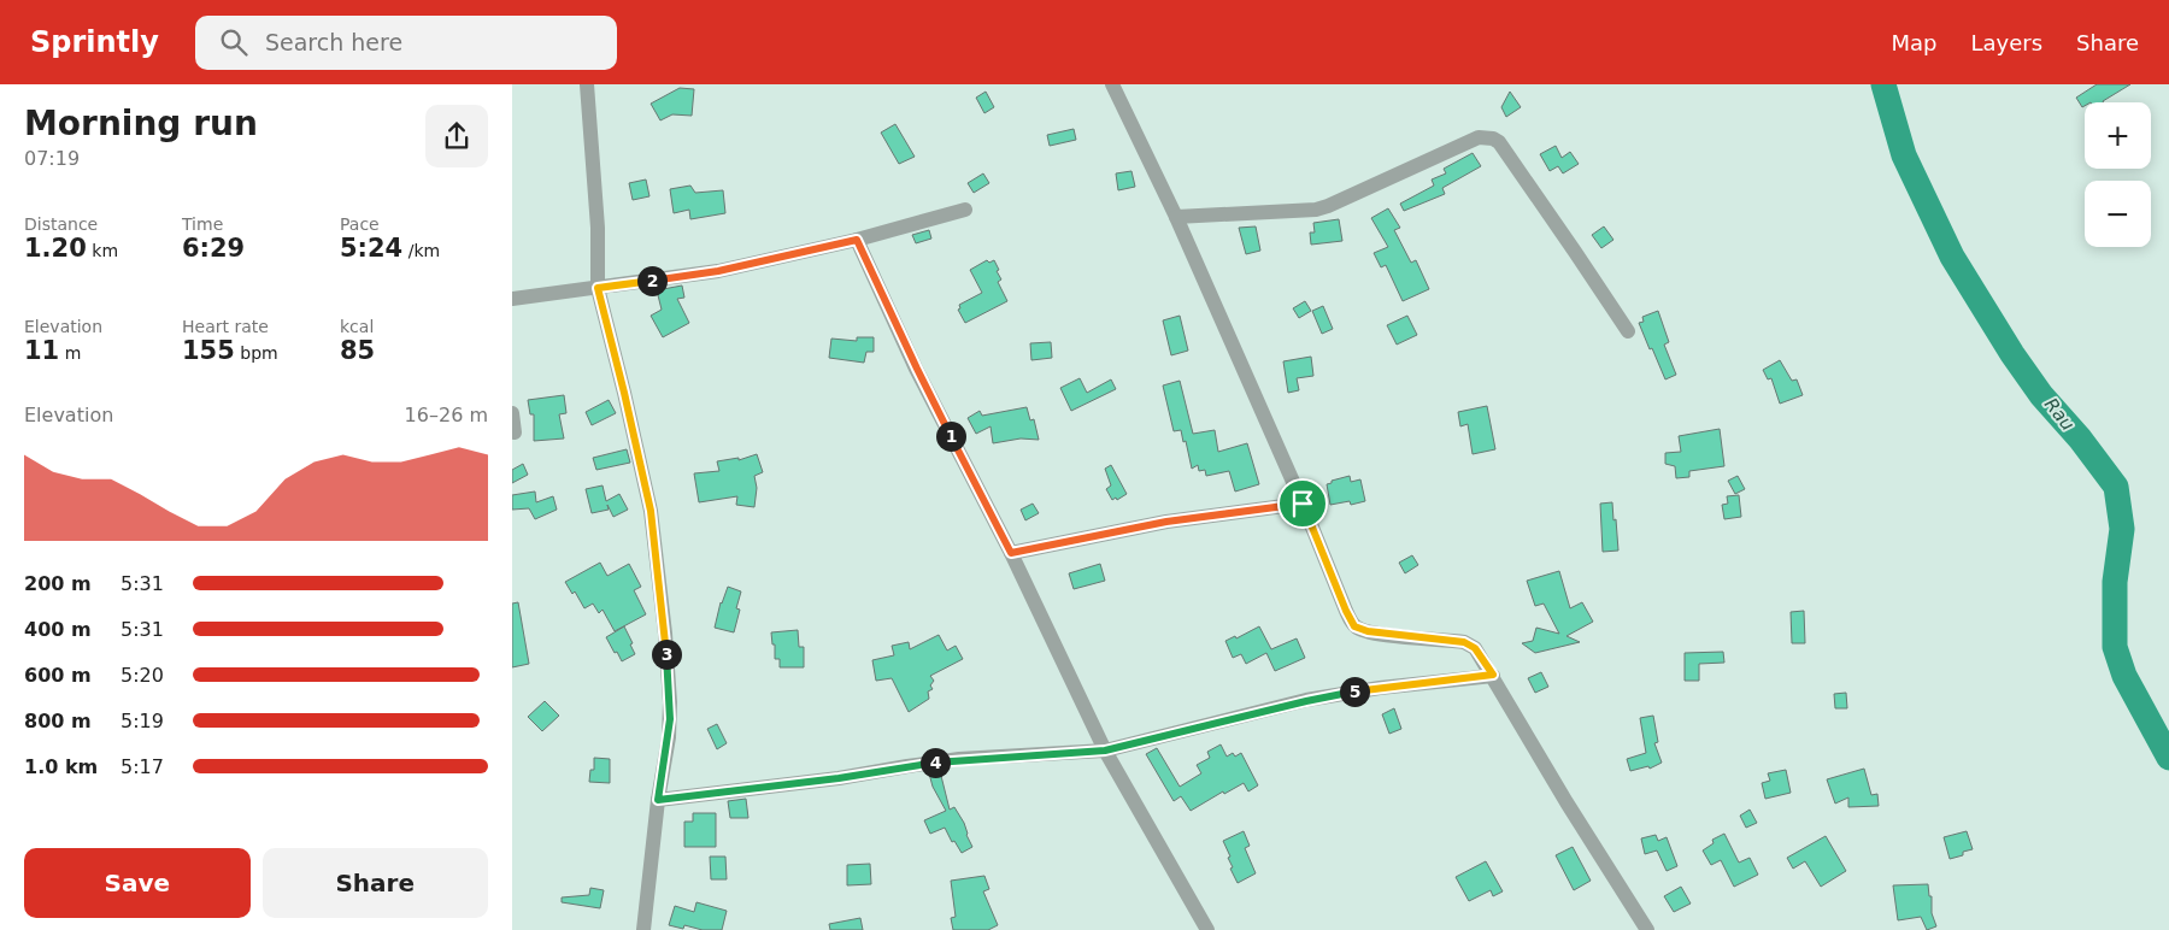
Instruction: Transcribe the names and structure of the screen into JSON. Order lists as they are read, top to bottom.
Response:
{
  "water": ["Rau"],
  "page": {
    "header": "Sprintly",
    "search": "Search here",
    "nav": ["Map", "Layers", "Share"],
    "heading": ["Morning run", "07:19"],
    "map_buttons": ["+", "−"],
    "stats": [
      ["Distance", "1.20 km"],
      ["Time", "6:29"],
      ["Pace", "5:24 /km"],
      ["Elevation", "11 m"],
      ["Heart rate", "155 bpm"],
      ["kcal", "85"]
    ],
    "pins": [
      "2",
      "1",
      "3",
      "5",
      "4"
    ],
    "chart": ["Elevation", "16–26 m"],
    "list": [
      {
        "name": "200 m",
        "note": "5:31"
      },
      {
        "name": "400 m",
        "note": "5:31"
      },
      {
        "name": "600 m",
        "note": "5:20"
      },
      {
        "name": "800 m",
        "note": "5:19"
      },
      {
        "name": "1.0 km",
        "note": "5:17"
      }
    ],
    "buttons": ["Save", "Share"]
  }
}
